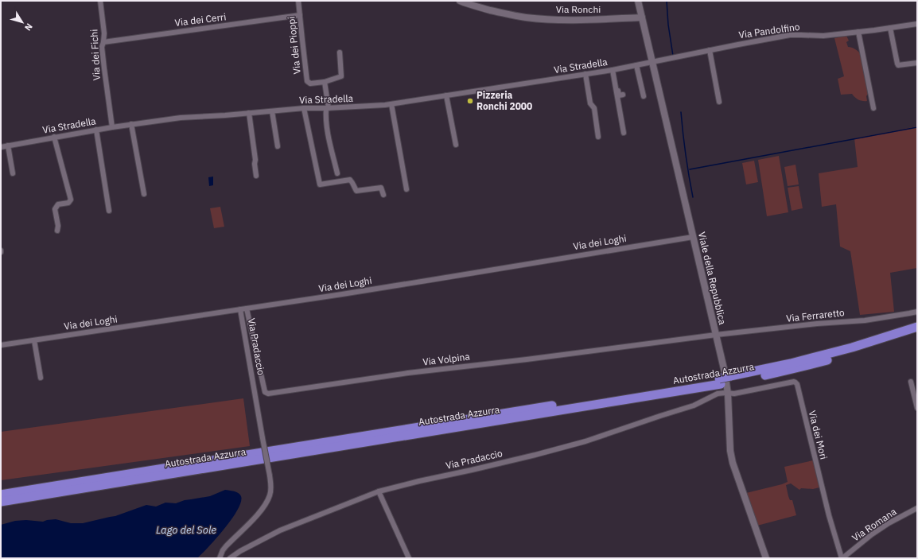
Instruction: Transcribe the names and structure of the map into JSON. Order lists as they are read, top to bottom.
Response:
{
  "streets": {
    "highway": ["Autostrada Azzurra"],
    "main road": ["Via Ronchi", "Viale della Repubblica"],
    "street": [
      "Via dei Cerri",
      "Via Pandolfino",
      "Via dei Pioppi",
      "Via dei Fichi",
      "Via Stradella",
      "Via dei Loghi",
      "Via Ferraretto",
      "Via Pradaccio",
      "Via Volpina",
      "Via dei Mori",
      "Via Romana"
    ]
  },
  "crossings": [
    ["Via Ronchi", "Viale della Repubblica"],
    ["Via dei Cerri", "Via dei Pioppi"],
    ["Via dei Cerri", "Via dei Fichi"],
    ["Via Pandolfino", "Via Stradella"],
    ["Via Pandolfino", "Viale della Repubblica"],
    ["Via dei Fichi", "Via Stradella"],
    ["Via Stradella", "Viale della Repubblica"],
    ["Via dei Loghi", "Viale della Repubblica"],
    ["Via dei Loghi", "Via Pradaccio"],
    ["Via dei Loghi", "Via Volpina"],
    ["Viale della Repubblica", "Via Ferraretto"],
    ["Viale della Repubblica", "Via Pradaccio"],
    ["Viale della Repubblica", "Via Volpina"],
    ["Viale della Repubblica", "Via dei Mori"],
    ["Via Ferraretto", "Via Volpina"],
    ["Via Pradaccio", "Via dei Mori"],
    ["Via dei Mori", "Via Romana"]
  ],
  "water": ["Lago del Sole"],
  "places": ["Pizzeria Ronchi 2000"],
  "north": "bottom right"
}
